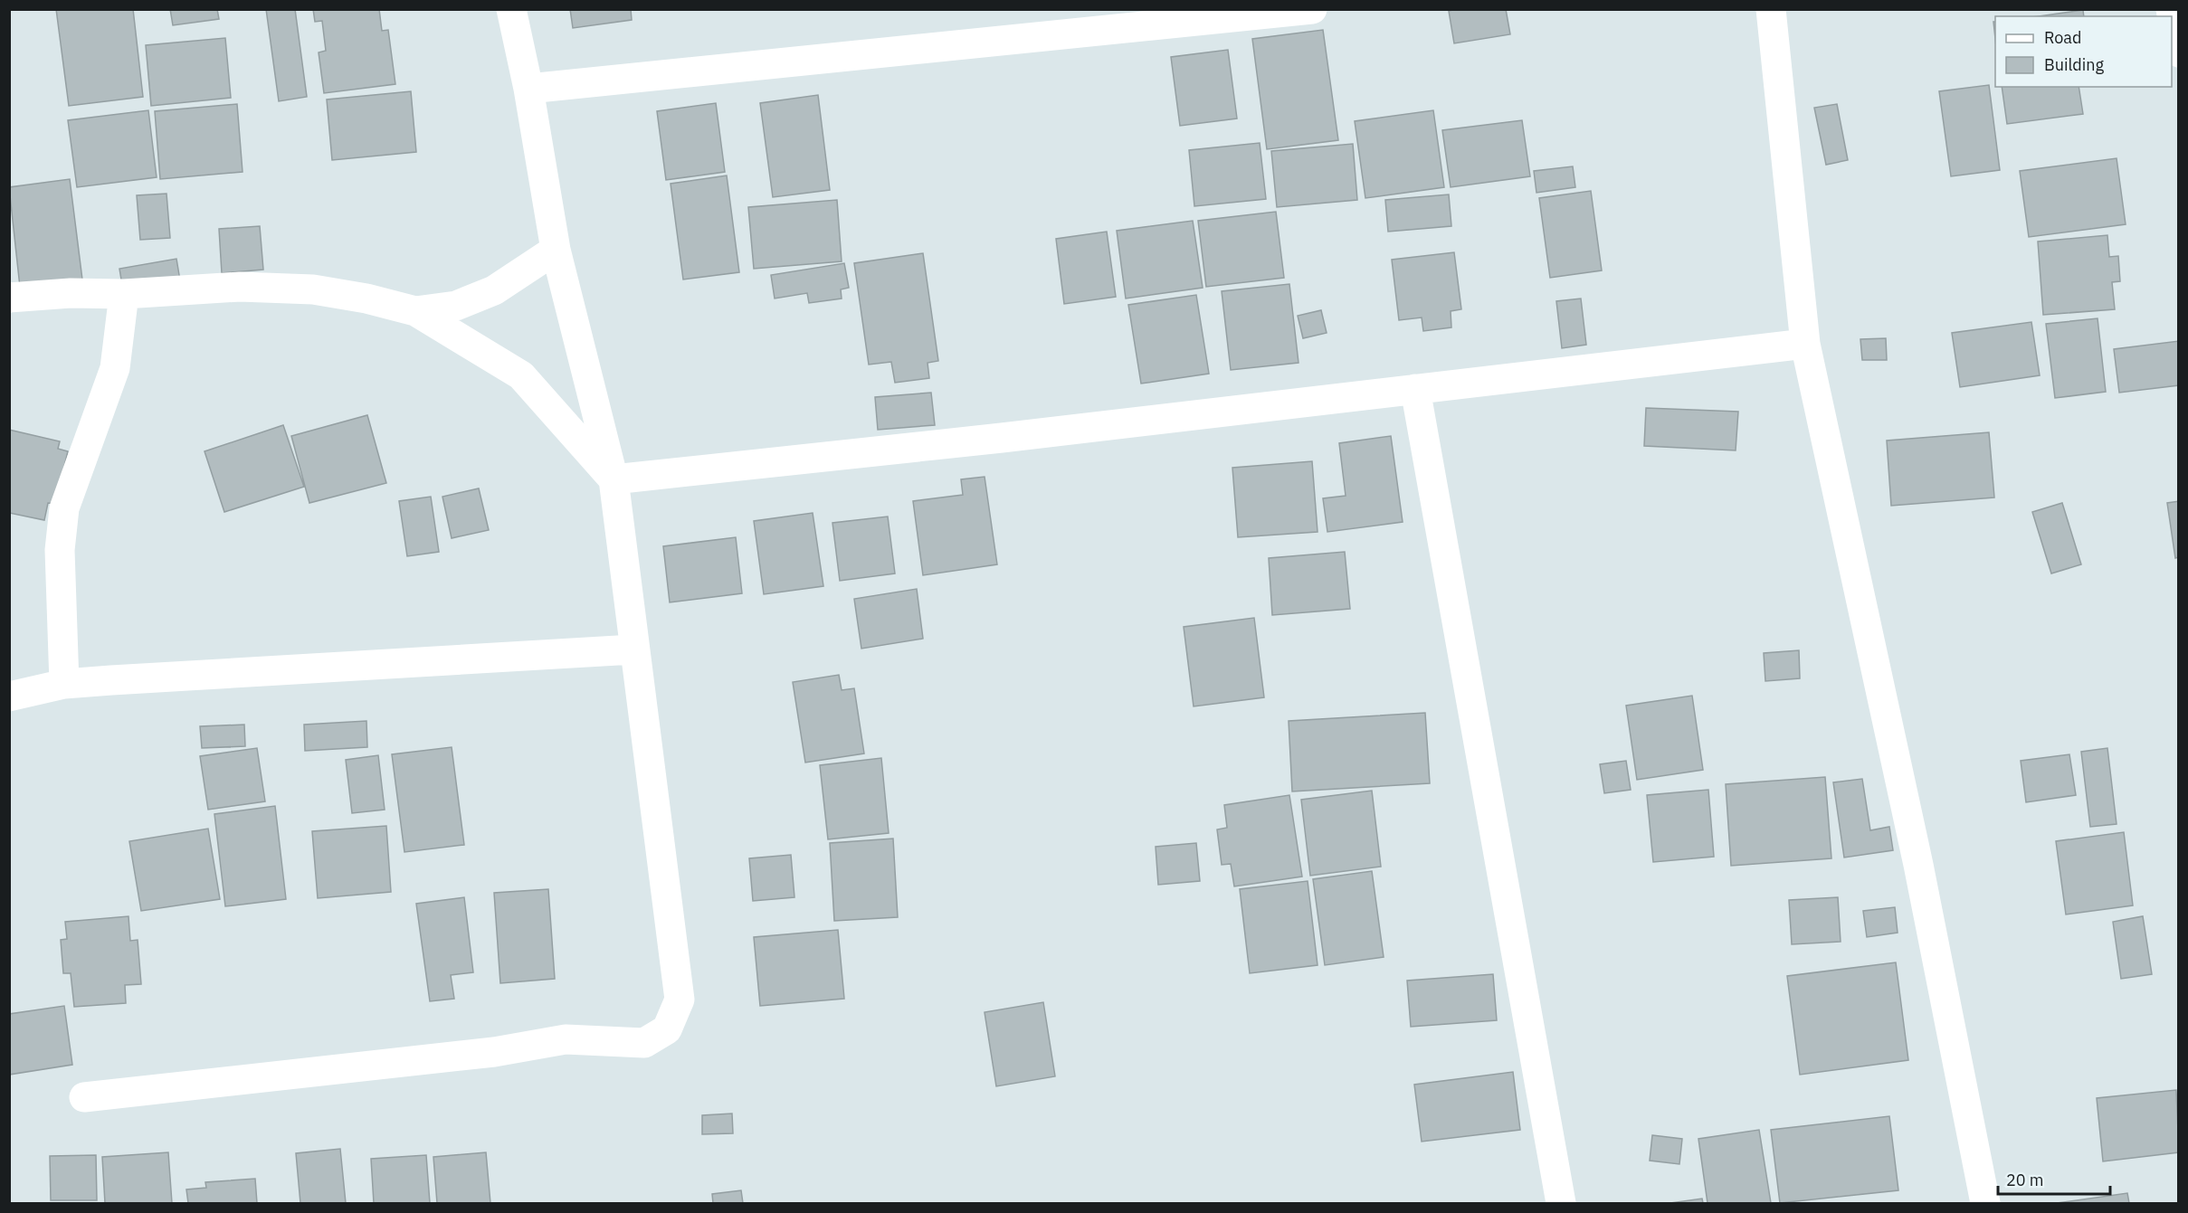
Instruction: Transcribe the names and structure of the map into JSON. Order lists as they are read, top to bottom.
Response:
{
  "legend": ["Road", "Building"],
  "scale_bar": "20 m"
}
